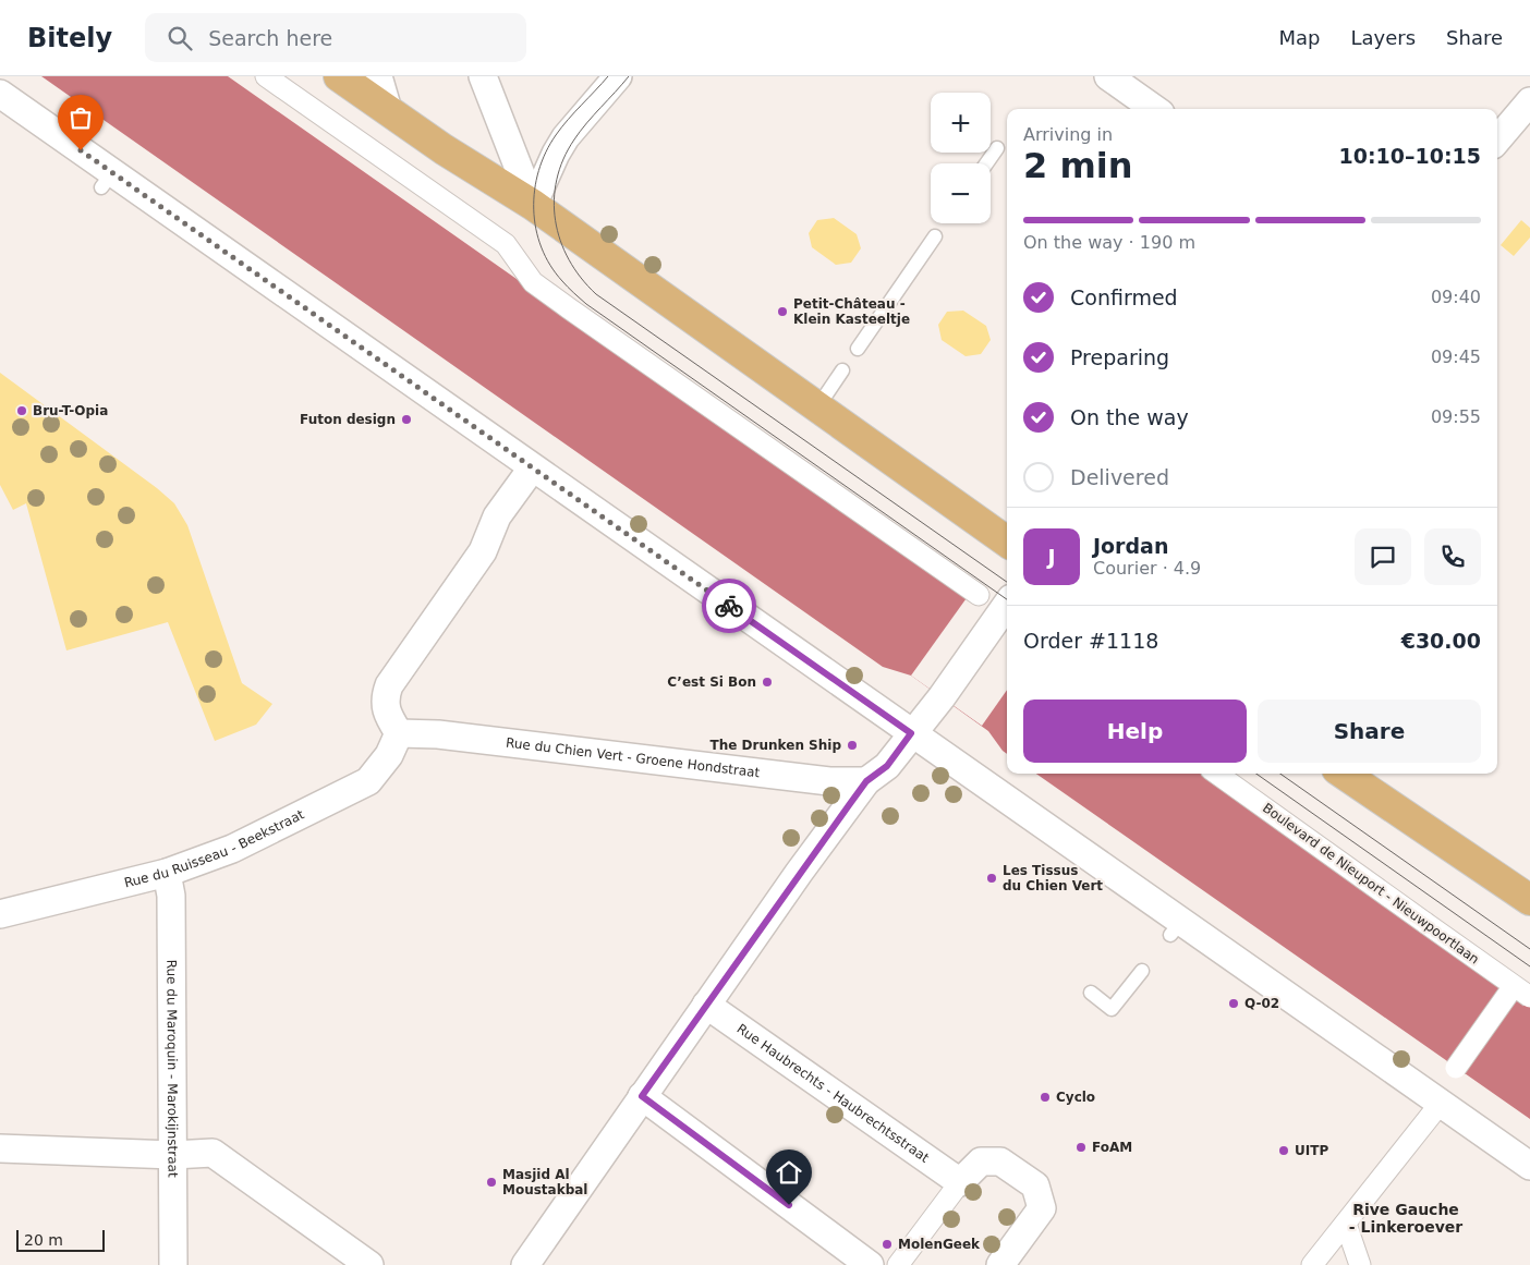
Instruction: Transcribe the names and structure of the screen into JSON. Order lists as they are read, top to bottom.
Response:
{
  "streets": {
    "street": [
      "Rue du Chien Vert - Groene Hondstraat",
      "Rue du Ruisseau - Beekstraat",
      "Boulevard de Nieuport - Nieuwpoortlaan",
      "Rue du Maroquin - Marokijnstraat",
      "Rue Haubrechts - Haubrechtsstraat"
    ]
  },
  "crossings": [
    ["Rue du Chien Vert - Groene Hondstraat", "Rue du Ruisseau - Beekstraat"],
    ["Rue du Ruisseau - Beekstraat", "Rue du Maroquin - Marokijnstraat"]
  ],
  "districts": ["Rive Gauche - Linkeroever"],
  "places": [
    "Petit-Château - Klein Kasteeltje",
    "Bru-T-Opia",
    "Futon design",
    "C’est Si Bon",
    "The Drunken Ship",
    "Les Tissus du Chien Vert",
    "Q-02",
    "Cyclo",
    "FoAM",
    "UITP",
    "Masjid Al Moustakbal",
    "MolenGeek"
  ],
  "scale_bar": "20 m",
  "page": {
    "header": "Bitely",
    "search": "Search here",
    "nav": ["Map", "Layers", "Share"],
    "map_buttons": ["+", "−"],
    "heading": ["2 min", "Arriving in", "10:10–10:15"],
    "panel": [
      "Jordan",
      "Courier · 4.9",
      "Order #1118",
      "€30.00"
    ],
    "bar": "On the way · 190 m",
    "list": [
      ["Confirmed", "09:40"],
      ["Preparing", "09:45"],
      ["On the way", "09:55"],
      "Delivered"
    ],
    "round": "J",
    "buttons": ["Help", "Share"],
    "scale": "20 m"
  }
}
